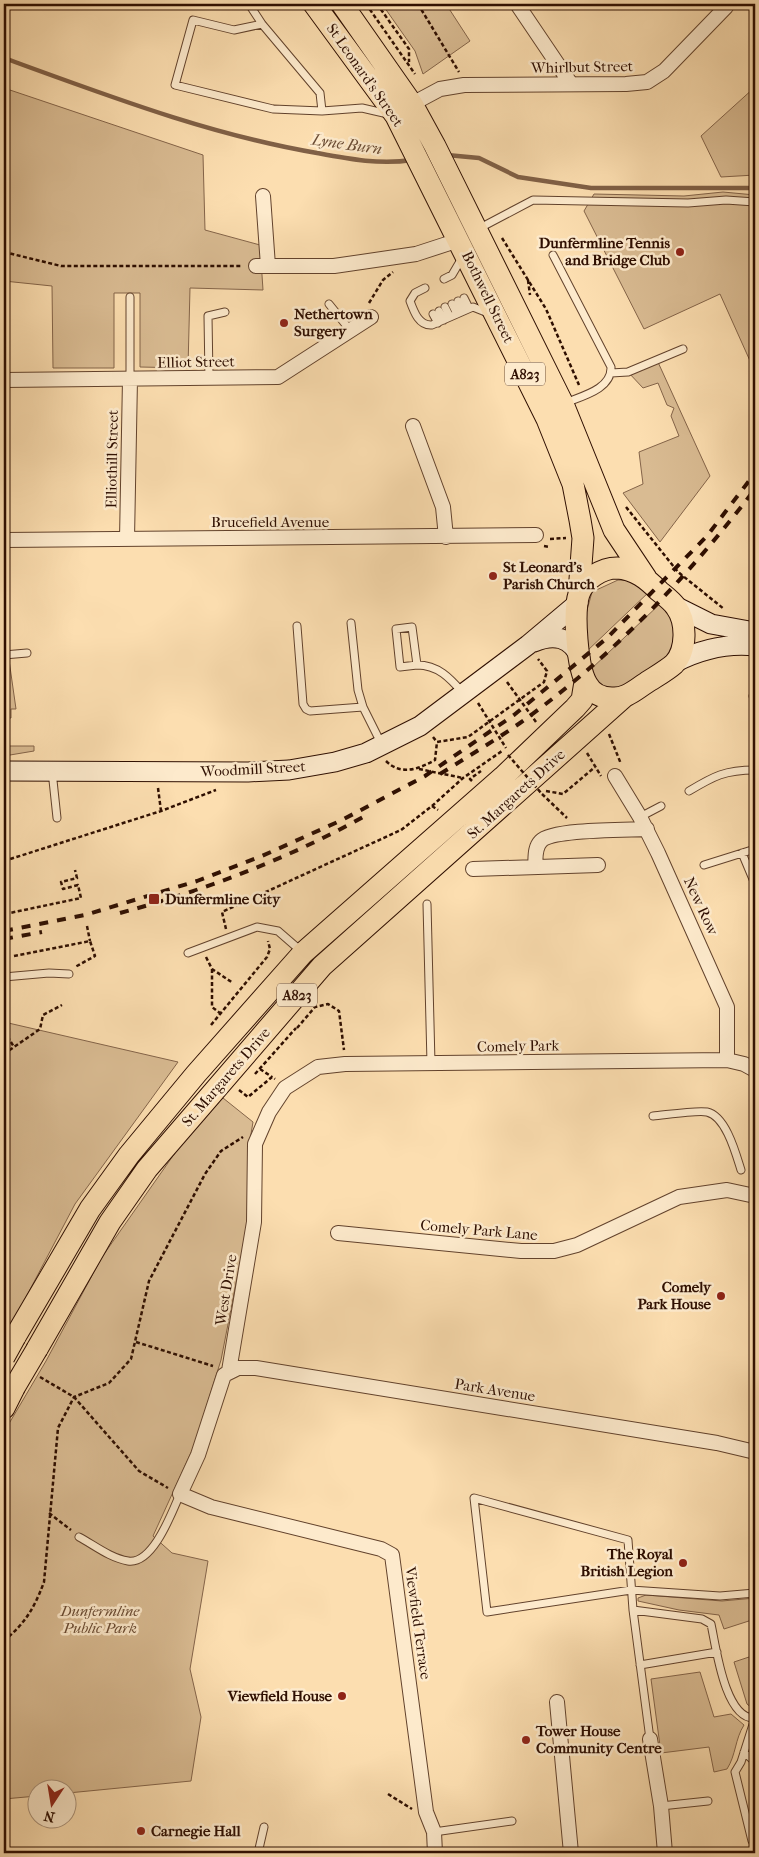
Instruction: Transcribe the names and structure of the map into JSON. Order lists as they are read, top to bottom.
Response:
{
  "streets": {
    "main road": [
      "St Leonard's Street",
      "Bothwell Street",
      "A823",
      "St. Margarets Drive"
    ],
    "street": [
      "Whirlbut Street",
      "Elliot Street",
      "Elliothill Street",
      "Brucefield Avenue",
      "Woodmill Street",
      "New Row",
      "Comely Park",
      "Comely Park Lane",
      "West Drive",
      "Park Avenue",
      "Viewfield Terrace"
    ]
  },
  "crossings": [
    ["Whirlbut Street", "St Leonard's Street"],
    ["St Leonard's Street", "Bothwell Street"],
    ["Bothwell Street", "A823"],
    ["Bothwell Street", "Woodmill Street"],
    ["Bothwell Street", "St. Margarets Drive"],
    ["Elliot Street", "Elliothill Street"],
    ["A823", "Woodmill Street"],
    ["A823", "St. Margarets Drive"],
    ["Elliothill Street", "Brucefield Avenue"],
    ["Woodmill Street", "St. Margarets Drive"],
    ["New Row", "Comely Park"],
    ["Comely Park", "West Drive"],
    ["West Drive", "Park Avenue"],
    ["West Drive", "Viewfield Terrace"]
  ],
  "water": ["Lyne Burn"],
  "parks": ["Dunfermline Public Park"],
  "places": {
    "other": [
      "Dunfermline Tennis and Bridge Club",
      "Nethertown Surgery",
      "St Leonard's Parish Church",
      "Comely Park House",
      "The Royal British Legion",
      "Viewfield House",
      "Tower House Community Centre",
      "Carnegie Hall"
    ],
    "transit": ["Dunfermline City"]
  },
  "north": "bottom"
}
